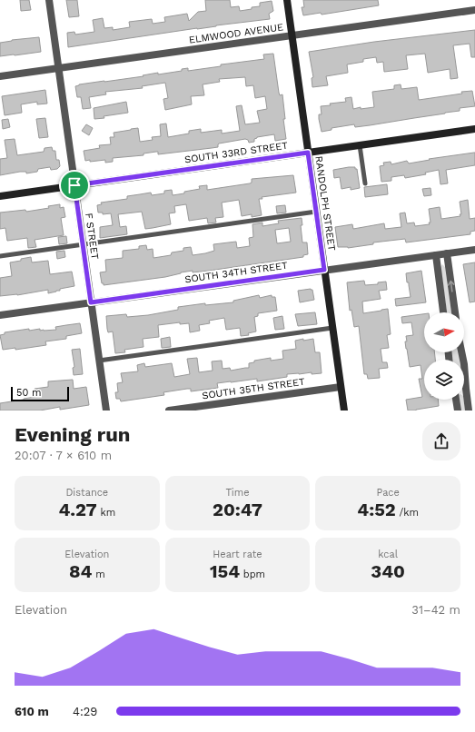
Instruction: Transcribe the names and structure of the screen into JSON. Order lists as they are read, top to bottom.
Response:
{
  "streets": {
    "main road": ["SOUTH 33RD STREET", "RANDOLPH STREET"],
    "street": [
      "ELMWOOD AVENUE",
      "F STREET",
      "SOUTH 34TH STREET",
      "SOUTH 35TH STREET"
    ]
  },
  "crossings": [
    ["ELMWOOD AVENUE", "RANDOLPH STREET"],
    ["ELMWOOD AVENUE", "F STREET"],
    ["SOUTH 33RD STREET", "RANDOLPH STREET"],
    ["SOUTH 33RD STREET", "F STREET"],
    ["RANDOLPH STREET", "SOUTH 34TH STREET"],
    ["RANDOLPH STREET", "SOUTH 35TH STREET"],
    ["F STREET", "SOUTH 34TH STREET"]
  ],
  "scale_bar": "50 m",
  "north": "right",
  "page": {
    "scale": "50 m",
    "heading": ["Evening run", "20:07 · 7 × 610 m"],
    "stats": [
      ["Distance", "4.27 km"],
      ["Time", "20:47"],
      ["Pace", "4:52 /km"],
      ["Elevation", "84 m"],
      ["Heart rate", "154 bpm"],
      ["kcal", "340"]
    ],
    "chart": ["Elevation", "31–42 m"],
    "list": [
      {
        "name": "610 m",
        "note": "4:29"
      }
    ]
  }
}
